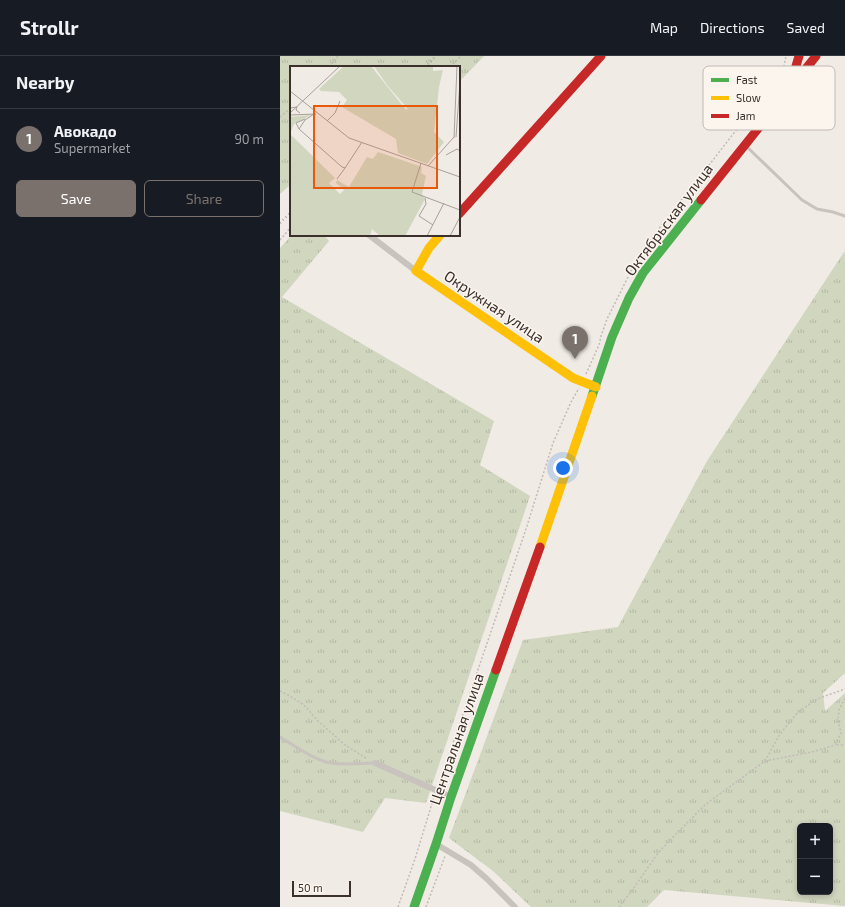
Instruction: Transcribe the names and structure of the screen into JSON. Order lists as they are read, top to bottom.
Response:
{
  "streets": {
    "main road": ["Октябрьская улица", "Окружная улица", "Центральная улица"]
  },
  "crossings": [
    ["Октябрьская улица", "Окружная улица"],
    ["Октябрьская улица", "Центральная улица"]
  ],
  "legend": ["Fast", "Slow", "Jam"],
  "scale_bar": "50 m",
  "page": {
    "header": "Strollr",
    "nav": ["Map", "Directions", "Saved"],
    "heading": "Nearby",
    "list": [
      {
        "mark": "1",
        "name": "Авокадо",
        "note": "Supermarket",
        "value": "90 m"
      }
    ],
    "buttons": ["Save", "Share"],
    "pins": "1",
    "map_buttons": ["+", "−"],
    "scale": "50 m"
  }
}
